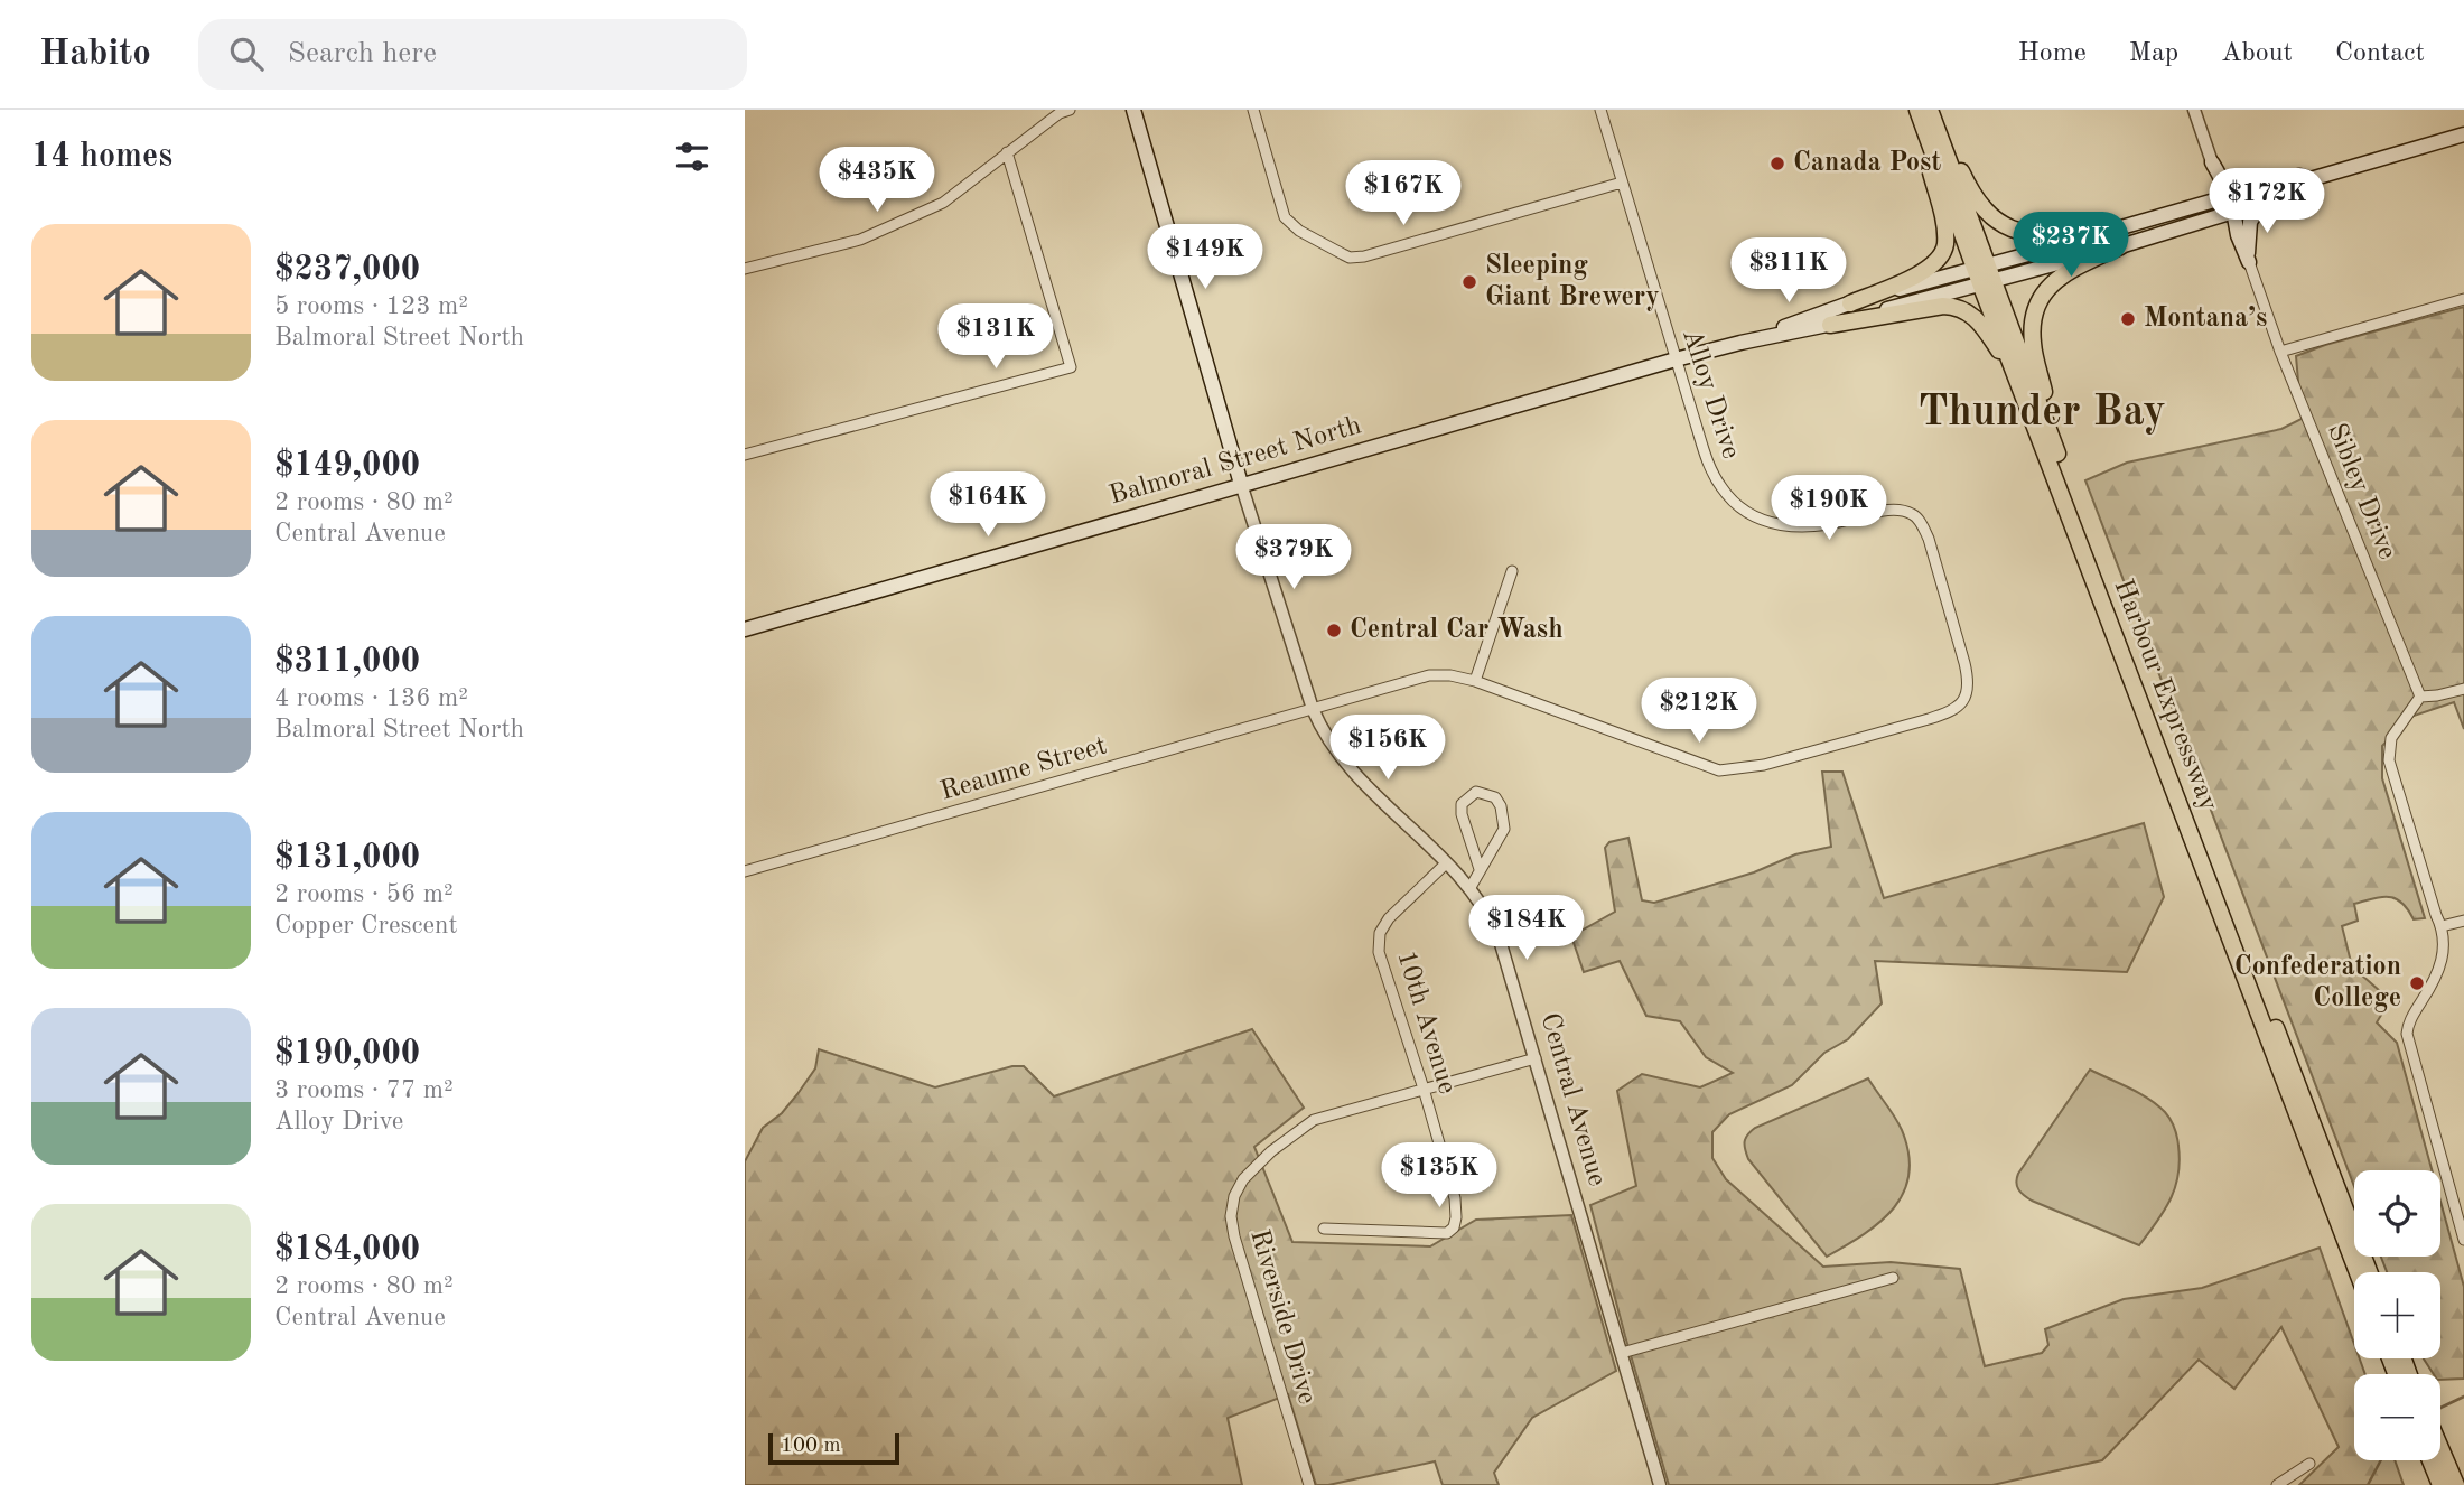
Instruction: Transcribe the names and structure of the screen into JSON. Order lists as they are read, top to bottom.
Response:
{
  "streets": {
    "main road": ["Balmoral Street North", "Harbour Expressway", "Central Avenue"],
    "street": [
      "Alloy Drive",
      "Sibley Drive",
      "Reaume Street",
      "10th Avenue",
      "Riverside Drive"
    ]
  },
  "crossings": [
    ["Alloy Drive", "Balmoral Street North"],
    ["Alloy Drive", "Reaume Street"],
    ["Balmoral Street North", "Harbour Expressway"],
    ["Balmoral Street North", "Central Avenue"],
    ["Reaume Street", "Central Avenue"],
    ["10th Avenue", "Central Avenue"],
    ["10th Avenue", "Riverside Drive"],
    ["Central Avenue", "Riverside Drive"]
  ],
  "districts": ["Thunder Bay"],
  "places": [
    "Canada Post",
    "Sleeping Giant Brewery",
    "Montana’s",
    "Central Car Wash",
    "Confederation College"
  ],
  "scale_bar": "100 m",
  "page": {
    "header": "Habito",
    "search": "Search here",
    "nav": [
      "Home",
      "Map",
      "About",
      "Contact"
    ],
    "heading": "14 homes",
    "price": [
      "$435K",
      "$167K",
      "$172K",
      "$237K",
      "$149K",
      "$311K",
      "$131K",
      "$164K",
      "$190K",
      "$379K",
      "$212K",
      "$156K",
      "$184K",
      "$135K"
    ],
    "list": [
      {
        "name": "$237,000",
        "note": "5 rooms · 123 m² · Balmoral Street North"
      },
      {
        "name": "$149,000",
        "note": "2 rooms · 80 m² · Central Avenue"
      },
      {
        "name": "$311,000",
        "note": "4 rooms · 136 m² · Balmoral Street North"
      },
      {
        "name": "$131,000",
        "note": "2 rooms · 56 m² · Copper Crescent"
      },
      {
        "name": "$190,000",
        "note": "3 rooms · 77 m² · Alloy Drive"
      },
      {
        "name": "$184,000",
        "note": "2 rooms · 80 m² · Central Avenue"
      }
    ],
    "map_buttons": ["+", "−"],
    "scale": "100 m"
  }
}
